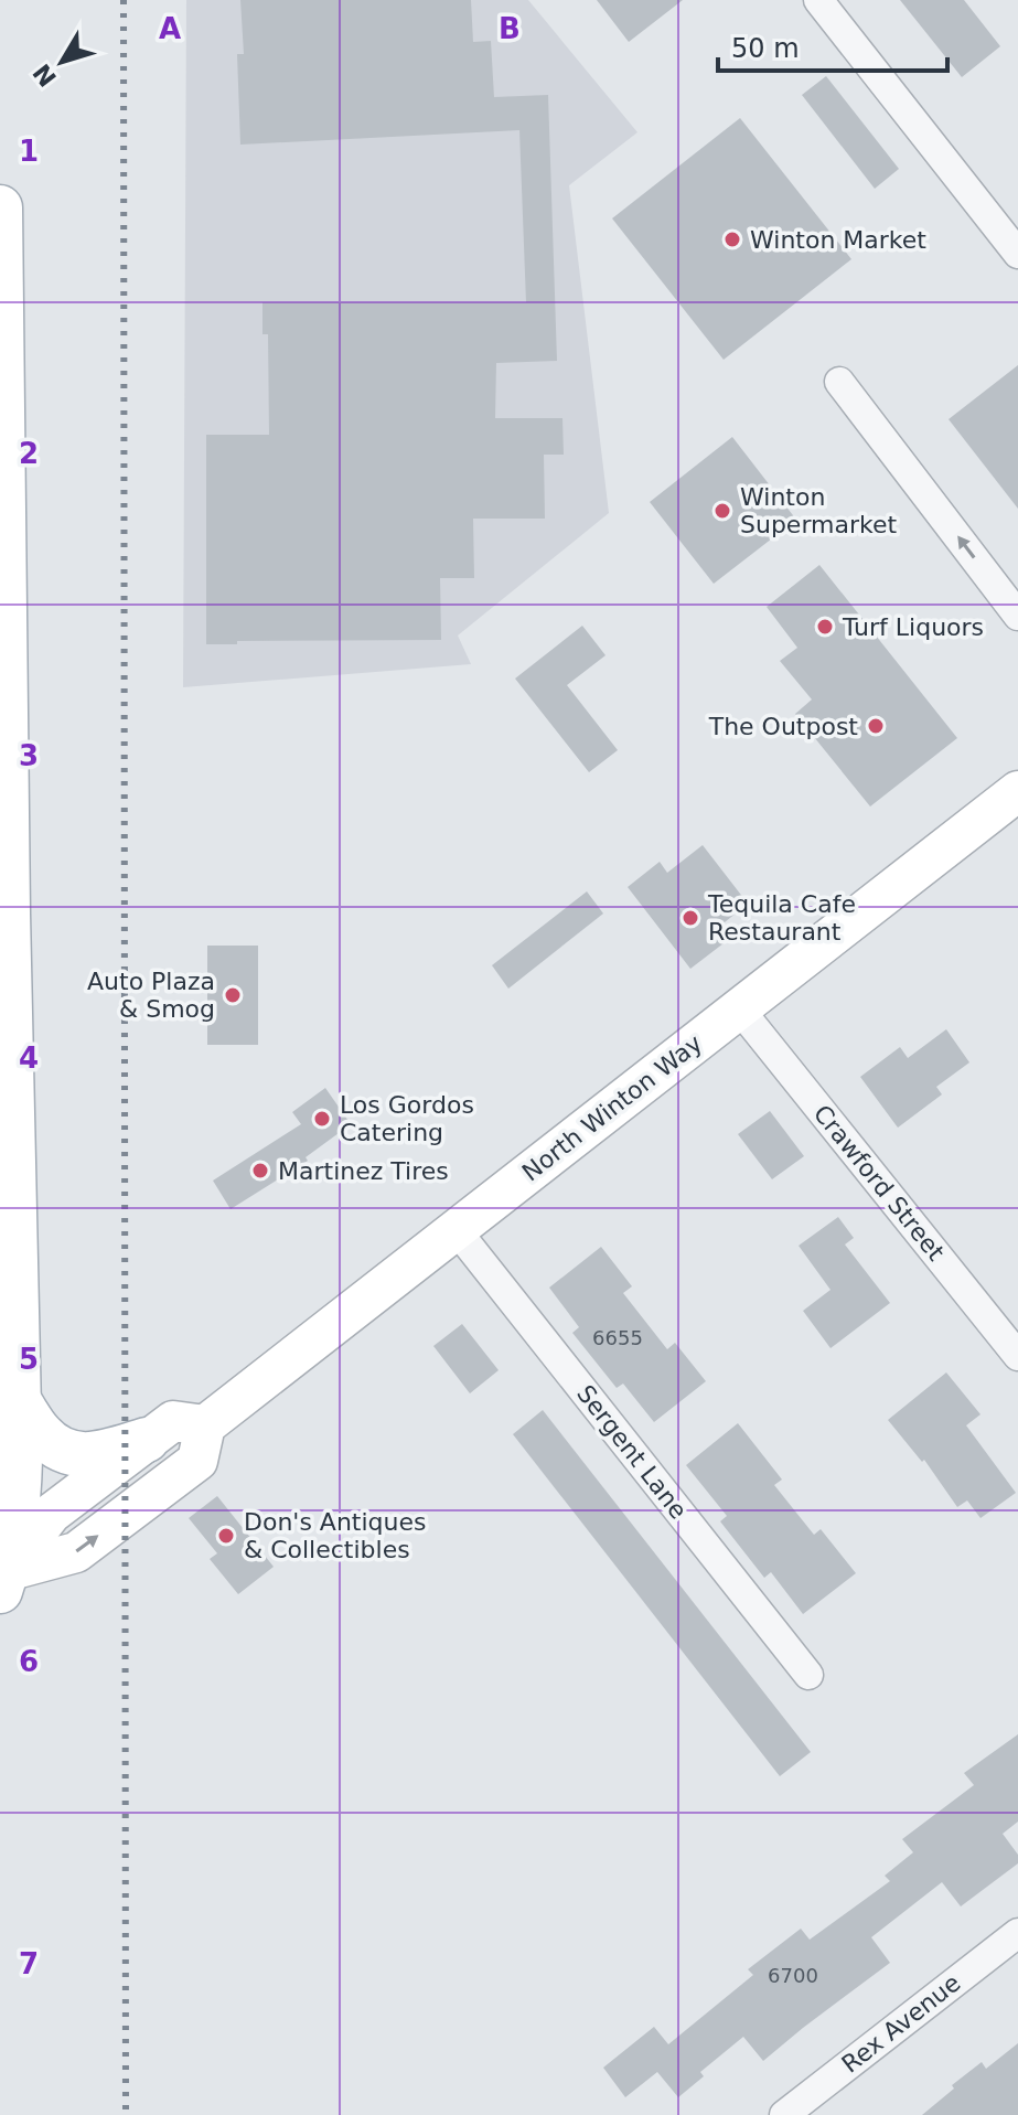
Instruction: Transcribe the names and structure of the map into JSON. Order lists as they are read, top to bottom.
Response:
{
  "streets": {
    "main road": ["North Winton Way"],
    "street": ["Crawford Street", "Sergent Lane", "Rex Avenue"]
  },
  "crossings": [
    ["North Winton Way", "Crawford Street"],
    ["North Winton Way", "Sergent Lane"]
  ],
  "places": [
    "Winton Market",
    "Winton Supermarket",
    "Turf Liquors",
    "The Outpost",
    "Tequila Cafe Restaurant",
    "Auto Plaza & Smog",
    "Los Gordos Catering",
    "Martinez Tires",
    "Don's Antiques & Collectibles"
  ],
  "house_numbers": ["6655", "6700"],
  "scale_bar": "50 m",
  "north": "bottom left",
  "grid": {
    "columns": ["A", "B"],
    "rows": [
      "1",
      "2",
      "3",
      "4",
      "5",
      "6",
      "7"
    ]
  }
}
